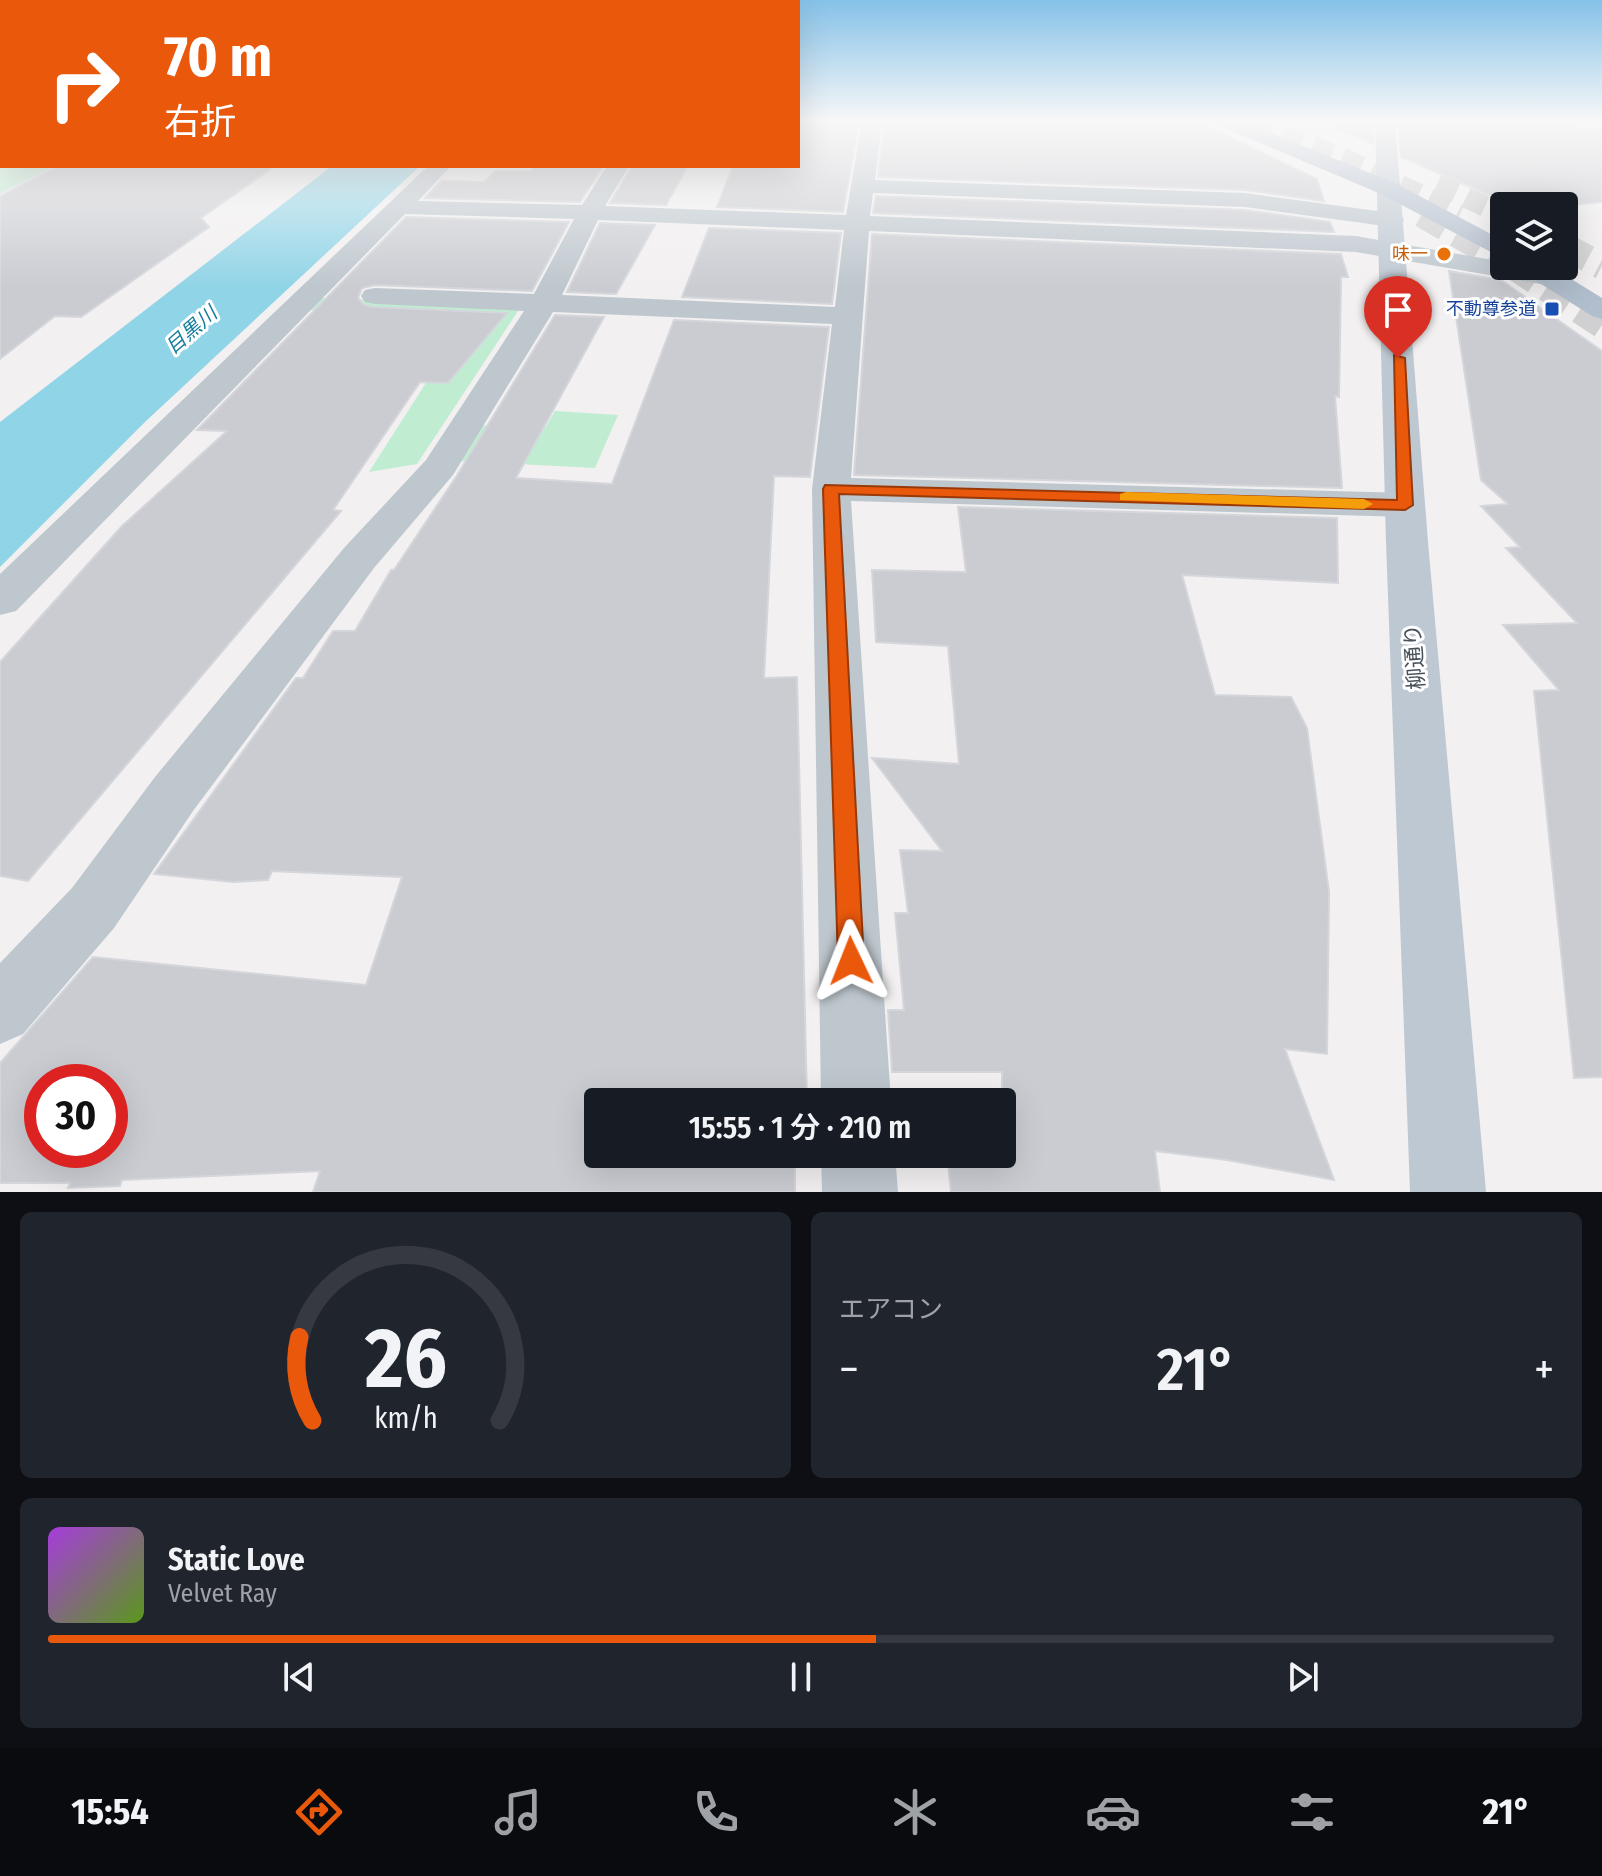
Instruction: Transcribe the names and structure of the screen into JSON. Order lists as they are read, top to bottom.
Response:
{
  "streets": {
    "street": ["柳通り"]
  },
  "water": ["目黒川"],
  "places": {
    "other": ["味一"],
    "transit": ["不動尊参道"]
  },
  "page": {
    "turn": ["70 m", "右折"],
    "limit": "30",
    "trip": "15:55 · 1 分 · 210 m",
    "tile": "エアコン",
    "heat": ["−", "21°", "+"],
    "song": ["Static Love", "Velvet Ray"],
    "tabs": ["15:54", "21°"],
    "gauge": ["26", "km/h"]
  }
}
